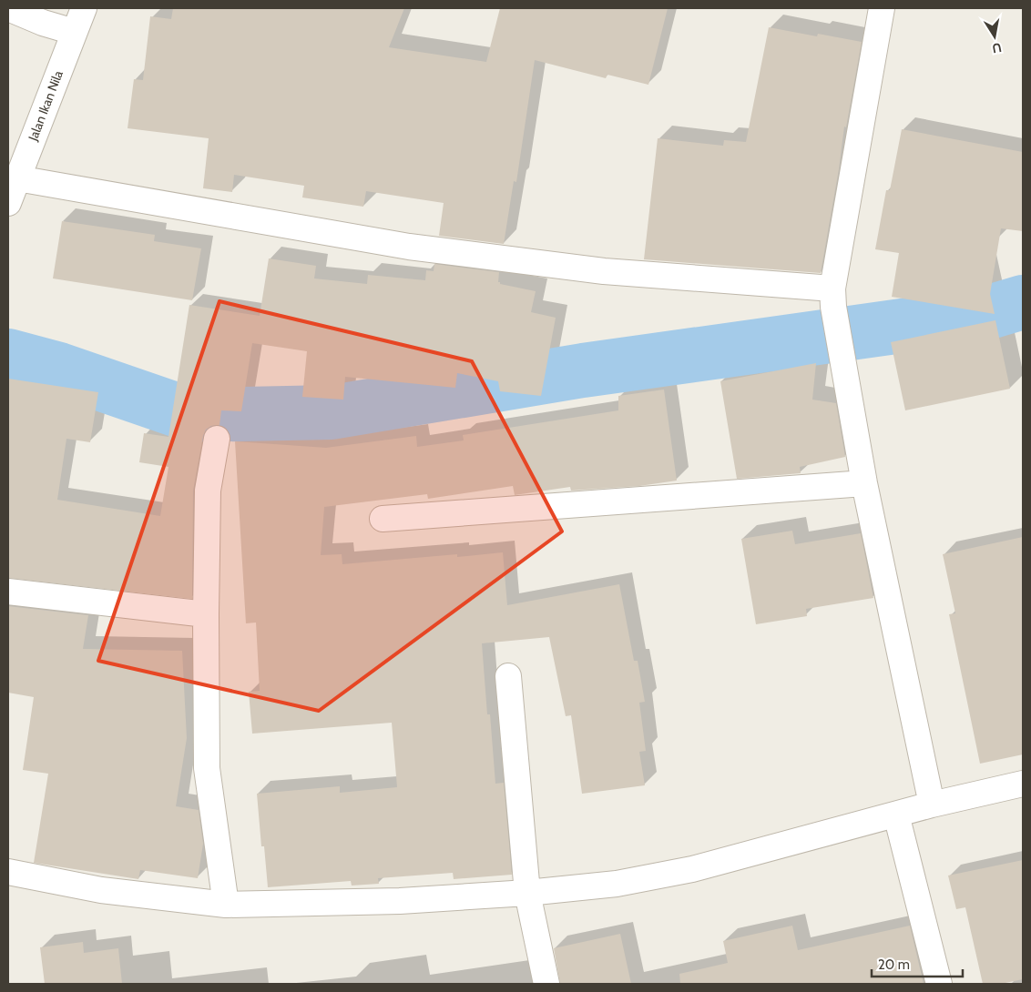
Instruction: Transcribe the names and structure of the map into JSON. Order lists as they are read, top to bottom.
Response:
{
  "streets": {
    "street": ["Jalan Ikan Nila"]
  },
  "scale_bar": "20 m",
  "north": "bottom"
}
